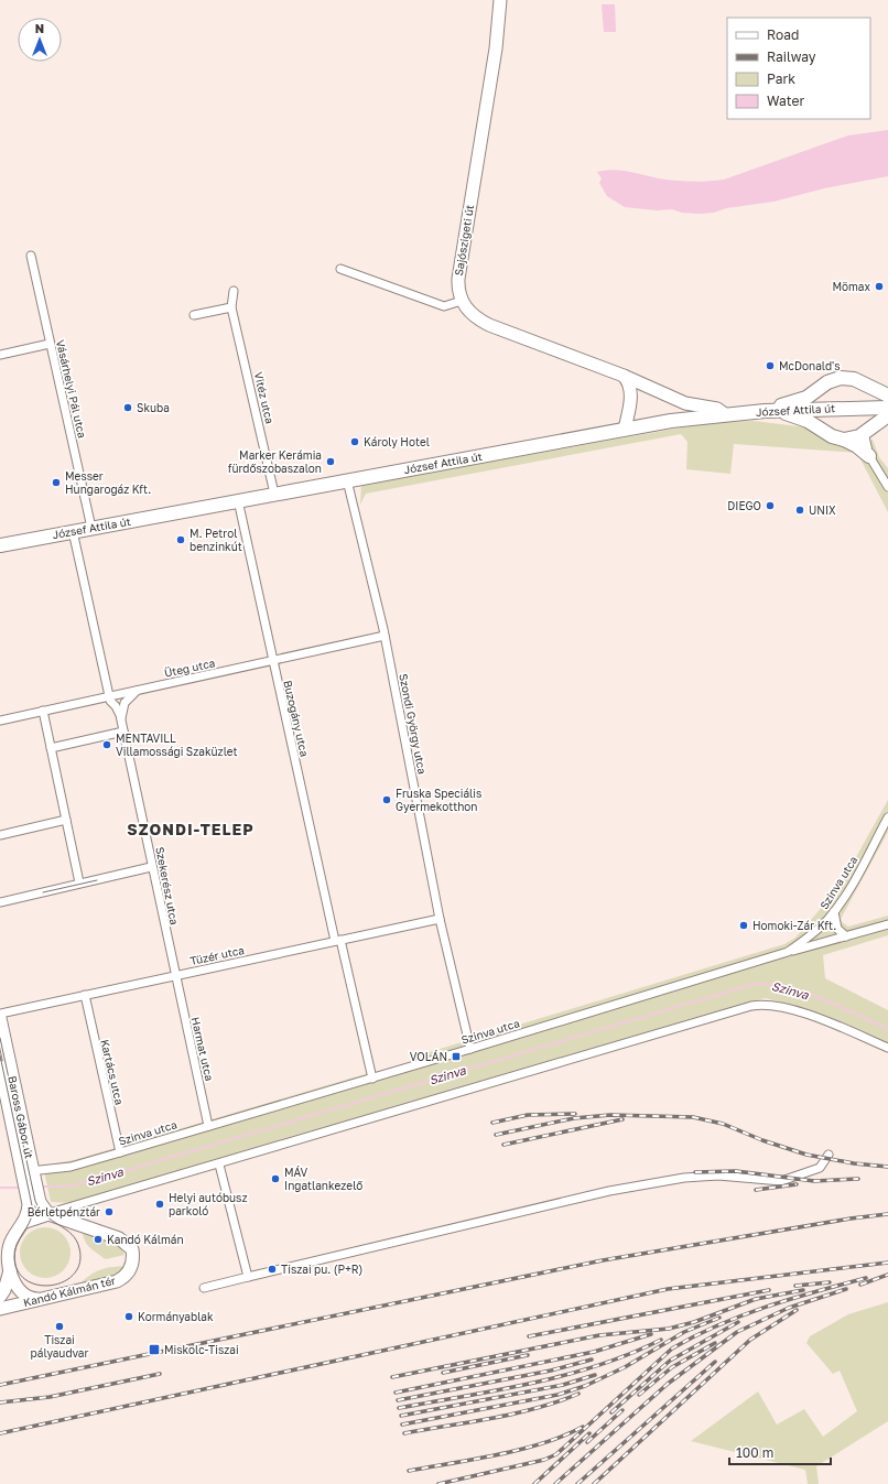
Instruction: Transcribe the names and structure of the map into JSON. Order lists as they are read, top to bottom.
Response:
{
  "streets": {
    "main road": ["József Attila út"],
    "street": [
      "Sajószigeti út",
      "Vásárhelyi Pál utca",
      "Vitéz utca",
      "Üteg utca",
      "Buzogány utca",
      "Szondi György utca",
      "Szinva utca",
      "Szekerész utca",
      "Tüzér utca",
      "Harmat utca",
      "Kartács utca",
      "Baross Gábor út",
      "Kandó Kálmán tér"
    ]
  },
  "crossings": [
    ["Vásárhelyi Pál utca", "József Attila út"],
    ["Vitéz utca", "József Attila út"],
    ["József Attila út", "Buzogány utca"],
    ["József Attila út", "Szondi György utca"],
    ["József Attila út", "Szekerész utca"],
    ["Üteg utca", "Buzogány utca"],
    ["Üteg utca", "Szondi György utca"],
    ["Üteg utca", "Szekerész utca"],
    ["Buzogány utca", "Szinva utca"],
    ["Buzogány utca", "Tüzér utca"],
    ["Szondi György utca", "Szinva utca"],
    ["Szondi György utca", "Tüzér utca"],
    ["Szinva utca", "Harmat utca"],
    ["Szinva utca", "Kartács utca"],
    ["Szinva utca", "Baross Gábor út"],
    ["Szekerész utca", "Tüzér utca"],
    ["Szekerész utca", "Harmat utca"],
    ["Tüzér utca", "Harmat utca"],
    ["Tüzér utca", "Kartács utca"],
    ["Baross Gábor út", "Kandó Kálmán tér"]
  ],
  "districts": ["SZONDI-TELEP"],
  "water": ["Szinva"],
  "places": {
    "other": [
      "Mömax",
      "McDonald's",
      "Skuba",
      "Károly Hotel",
      "Marker Kerámia fürdőszobaszalon",
      "Messer Hungarogáz Kft.",
      "DIEGO",
      "UNIX",
      "M. Petrol benzinkút",
      "MENTAVILL Villamossági Szaküzlet",
      "Fruska Speciális Gyermekotthon",
      "Homoki-Zár Kft.",
      "MÁV Ingatlankezelő",
      "Helyi autóbusz parkoló",
      "Bérletpénztár",
      "Kandó Kálmán",
      "Tiszai pu. (P+R)",
      "Kormányablak",
      "Tiszai pályaudvar"
    ],
    "transit": ["VOLÁN", "Miskolc-Tiszai"]
  },
  "legend": [
    "Road",
    "Railway",
    "Park",
    "Water"
  ],
  "scale_bar": "100 m",
  "north": "top"
}
